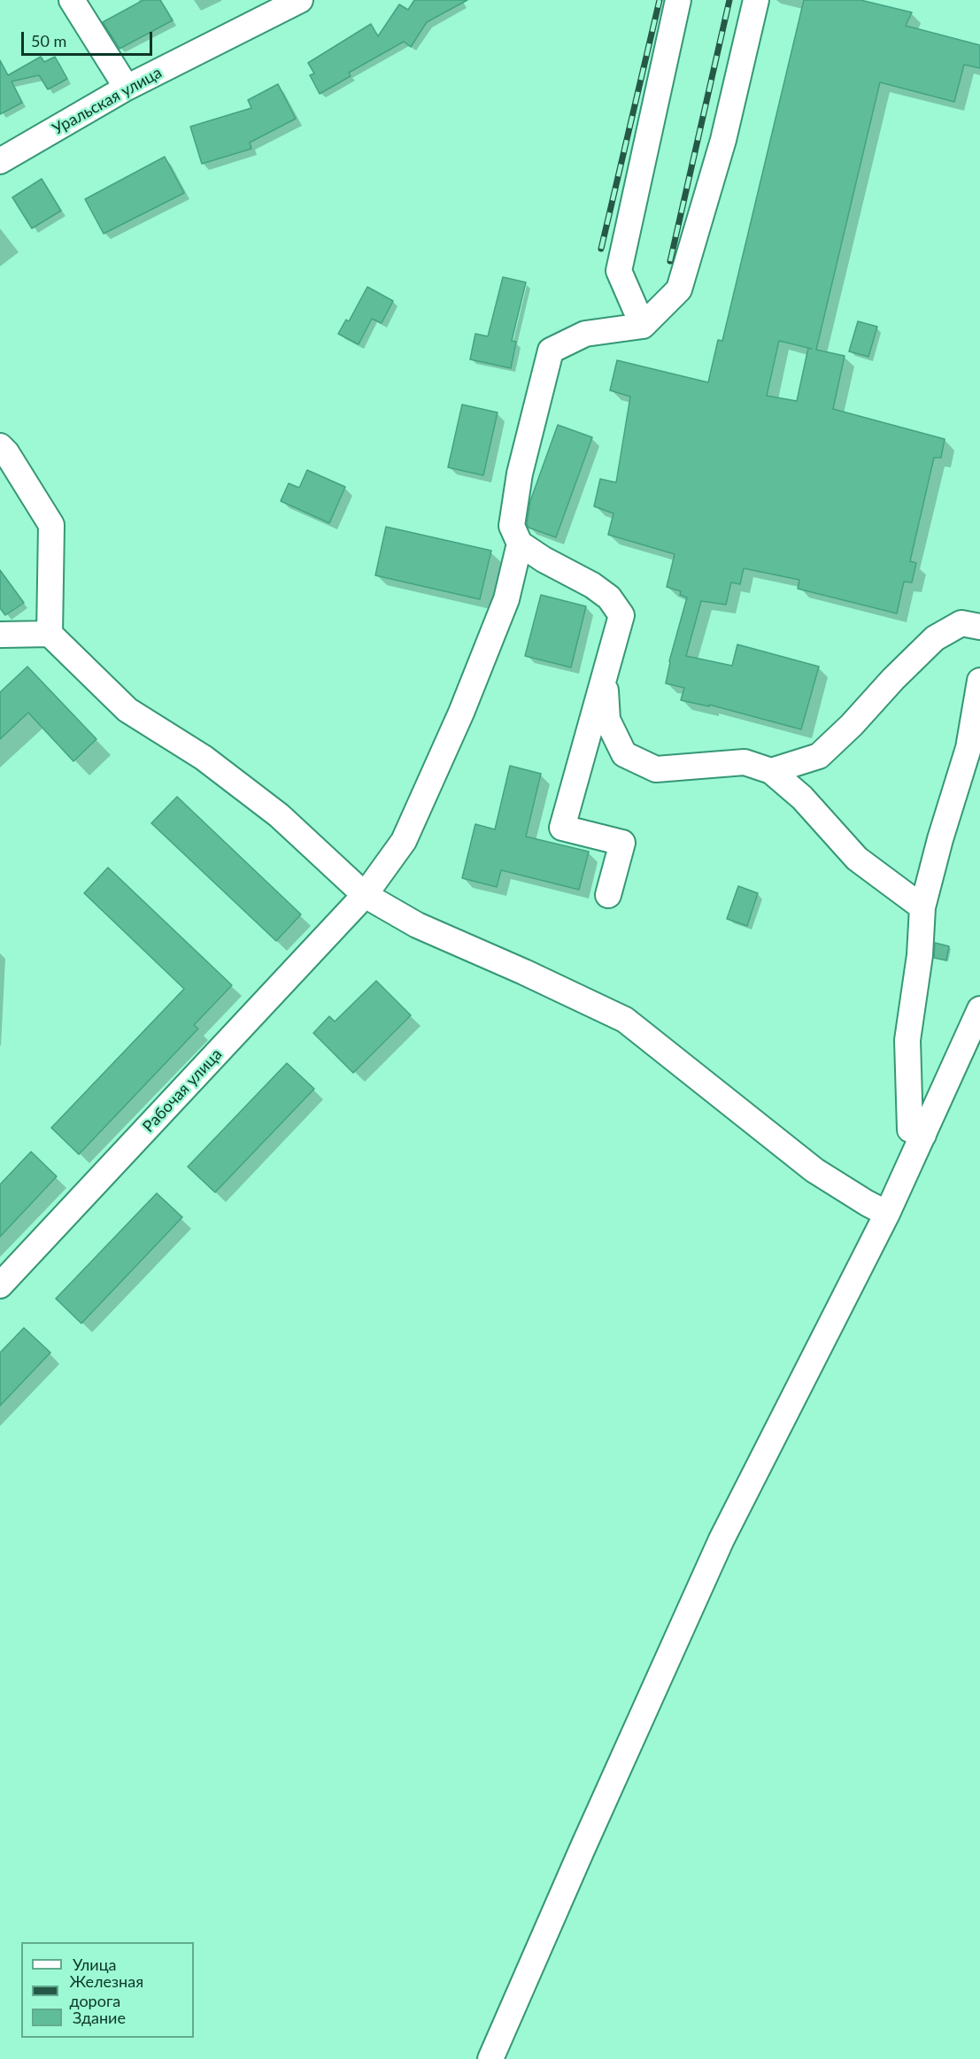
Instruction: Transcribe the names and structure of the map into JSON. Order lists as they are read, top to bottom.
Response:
{
  "streets": {
    "street": ["Уральская улица", "Рабочая улица"]
  },
  "legend": ["Улица", "Железная дорога", "Здание"],
  "scale_bar": "50 m"
}
